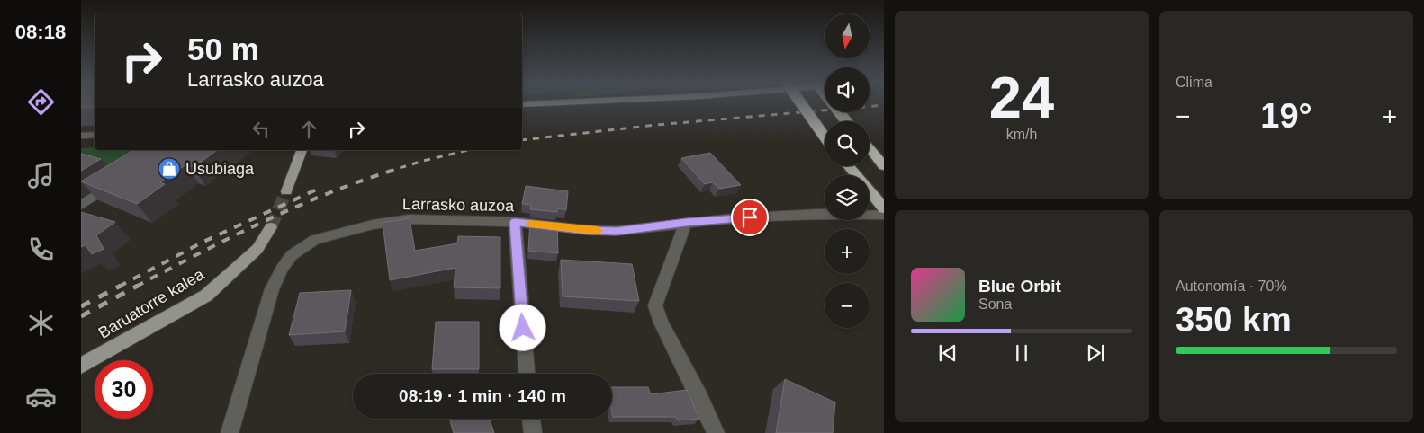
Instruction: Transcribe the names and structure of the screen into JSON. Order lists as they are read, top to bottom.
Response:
{
  "streets": {
    "main road": ["Baruatorre kalea"],
    "street": ["Larrasko auzoa"]
  },
  "places": {
    "shop": ["Usubiaga"]
  },
  "north": "bottom",
  "page": {
    "tabs": "08:18",
    "tile": [
      ["24", "km/h"],
      "Clima",
      ["Autonomía · 70%", "350 km"]
    ],
    "map_buttons": ["+", "−"],
    "turn": ["50 m", "Larrasko auzoa"],
    "heat": ["−", "19°", "+"],
    "song": ["Blue Orbit", "Sona"],
    "limit": "30",
    "trip": "08:19 · 1 min · 140 m"
  }
}
